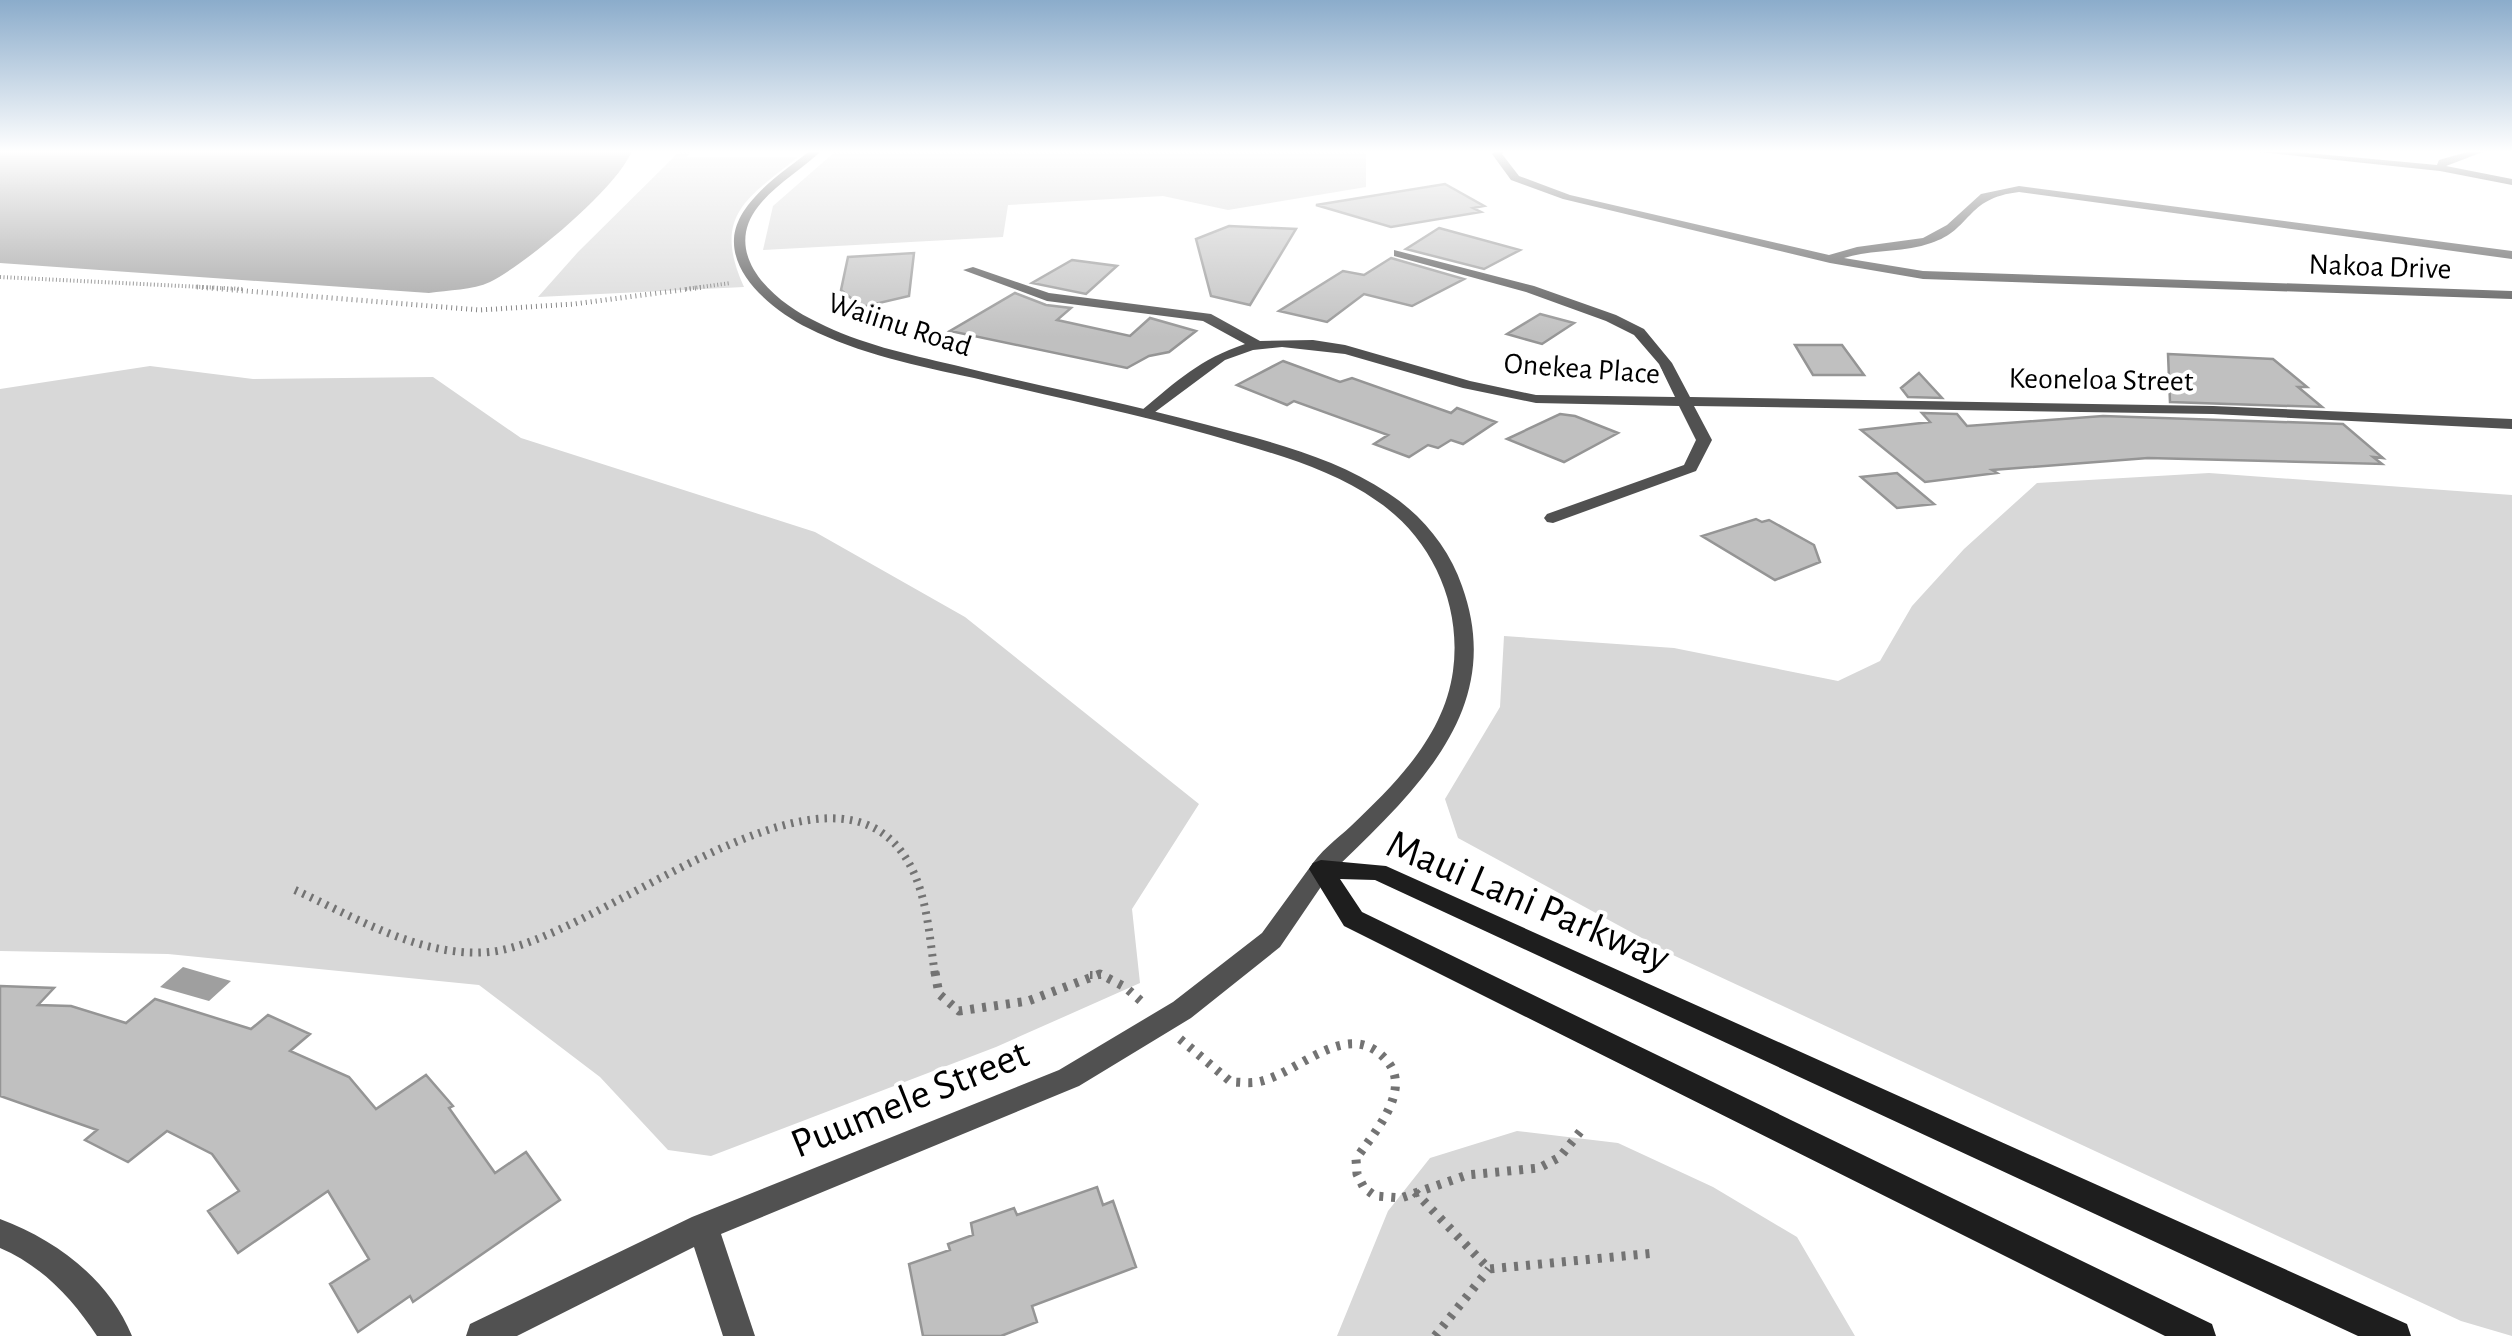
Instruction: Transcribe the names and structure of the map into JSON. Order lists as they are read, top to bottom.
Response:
{
  "streets": {
    "main road": ["Maui Lani Parkway"],
    "street": [
      "Nakoa Drive",
      "Waiinu Road",
      "Onekea Place",
      "Keoneloa Street",
      "Puumele Street"
    ]
  },
  "crossings": [
    ["Waiinu Road", "Onekea Place"],
    ["Waiinu Road", "Maui Lani Parkway"],
    ["Waiinu Road", "Puumele Street"],
    ["Onekea Place", "Keoneloa Street"],
    ["Maui Lani Parkway", "Puumele Street"]
  ]
}
